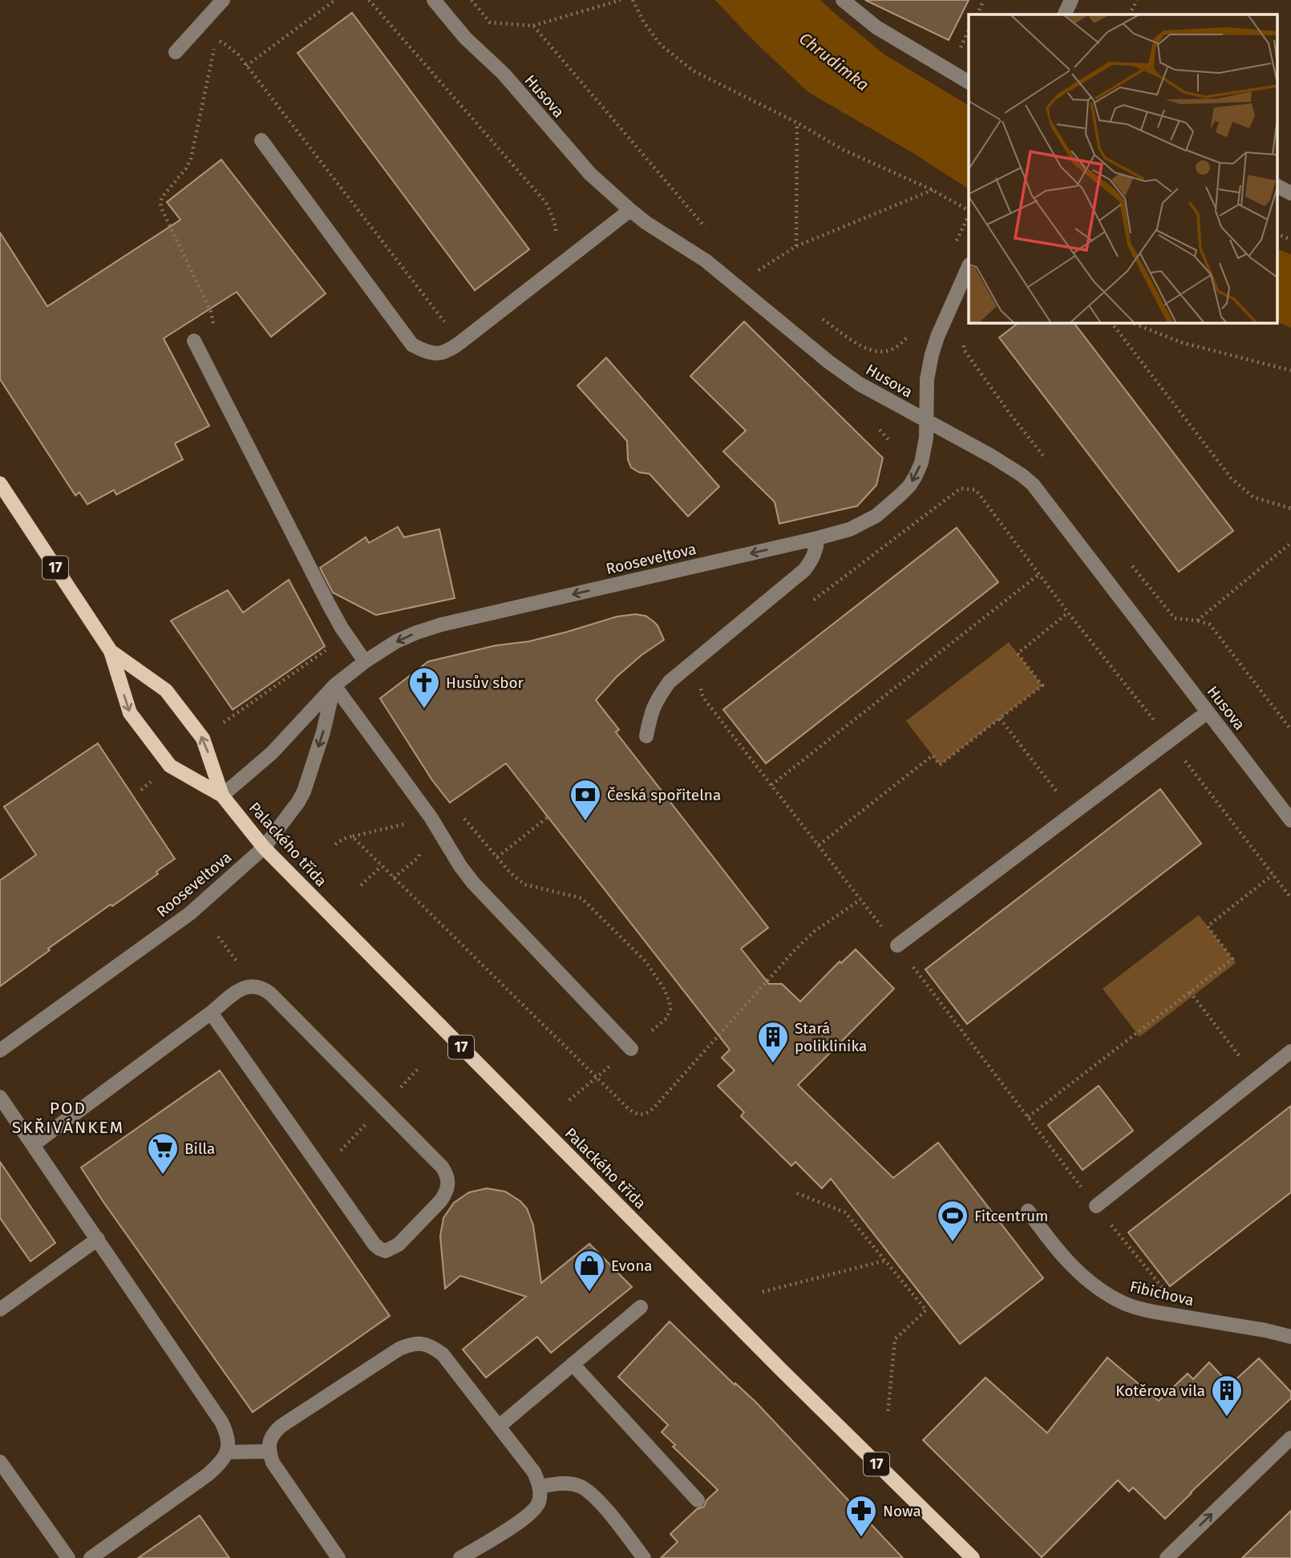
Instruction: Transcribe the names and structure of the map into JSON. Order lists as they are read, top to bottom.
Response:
{
  "streets": {
    "main road": ["17", "Palackého třída"],
    "street": ["Husova", "Rooseveltova", "Fibichova"]
  },
  "crossings": [
    ["Husova", "Rooseveltova"],
    ["Rooseveltova", "Palackého třída"]
  ],
  "districts": ["POD SKŘIVÁNKEM"],
  "water": ["Chrudimka"],
  "places": {
    "church": ["Husův sbor"],
    "bank": ["Česká spořitelna"],
    "building": ["Stará poliklinika", "Kotěrova vila"],
    "supermarket": ["Billa"],
    "sports": ["Fitcentrum"],
    "shop": ["Evona"],
    "pharmacy": ["Nowa"]
  }
}
